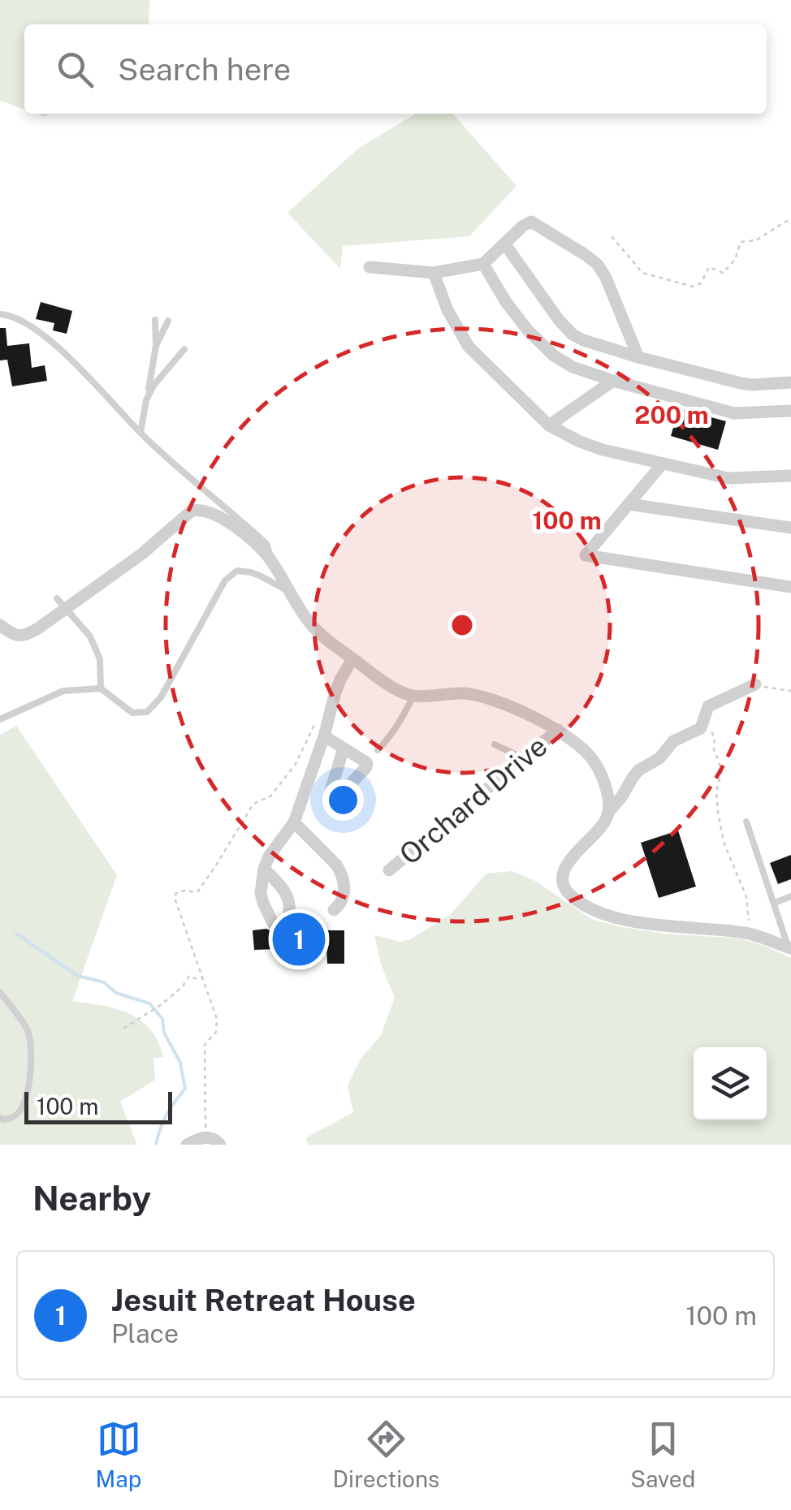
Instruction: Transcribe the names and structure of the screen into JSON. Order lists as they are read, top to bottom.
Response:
{
  "streets": {
    "street": ["Orchard Drive"]
  },
  "scale_bar": "100 m",
  "page": {
    "search": "Search here",
    "pins": "1",
    "scale": "100 m",
    "heading": "Nearby",
    "list": [
      {
        "mark": "1",
        "name": "Jesuit Retreat House",
        "note": "Place",
        "value": "100 m"
      }
    ],
    "nav": ["Map", "Directions", "Saved"]
  },
  "rings": ["200 m", "100 m"]
}
